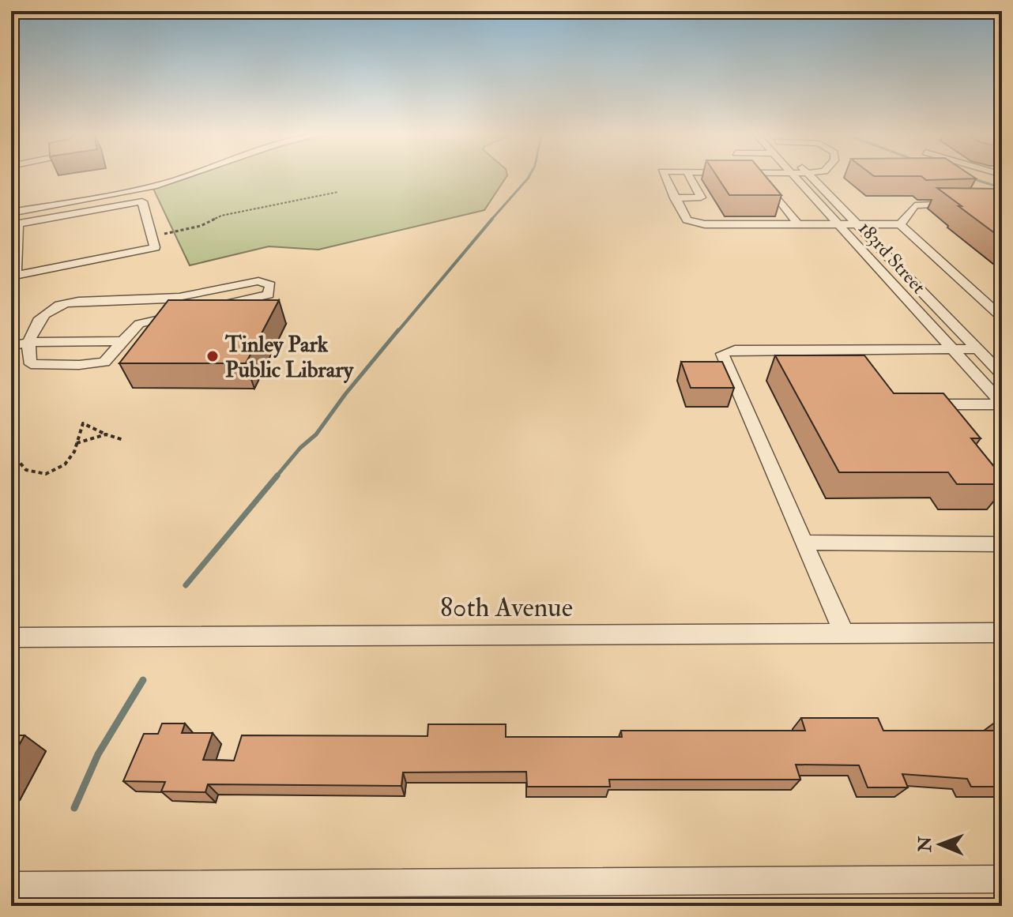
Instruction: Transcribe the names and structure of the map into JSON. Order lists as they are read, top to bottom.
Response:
{
  "streets": {
    "street": ["183rd Street", "80th Avenue"]
  },
  "places": ["Tinley Park Public Library"],
  "north": "left"
}
